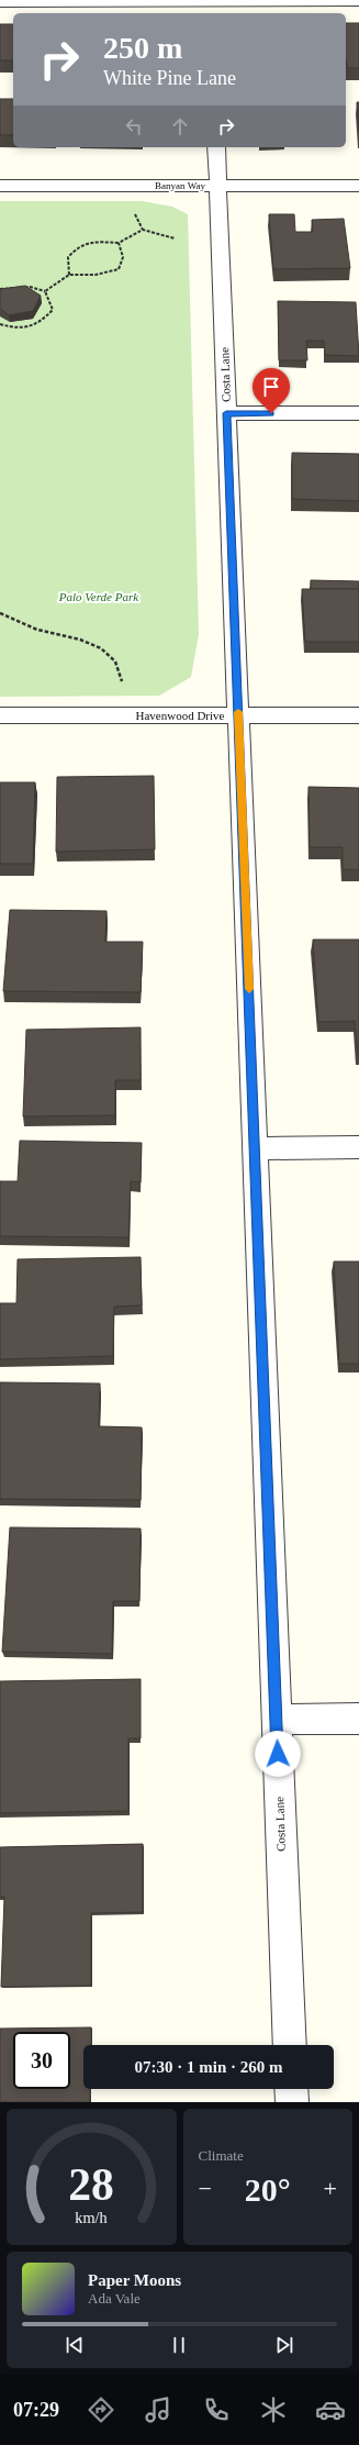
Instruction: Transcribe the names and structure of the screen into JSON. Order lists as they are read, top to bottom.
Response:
{
  "streets": {
    "street": ["Banyan Way", "Costa Lane", "Havenwood Drive"]
  },
  "crossings": [
    ["Banyan Way", "Costa Lane"],
    ["Costa Lane", "Havenwood Drive"]
  ],
  "parks": ["Palo Verde Park"],
  "page": {
    "turn": ["250 m", "White Pine Lane"],
    "limit": "30",
    "trip": "07:30 · 1 min · 260 m",
    "tile": "Climate",
    "heat": ["−", "20°", "+"],
    "song": ["Paper Moons", "Ada Vale"],
    "tabs": "07:29",
    "gauge": ["28", "km/h"]
  }
}
